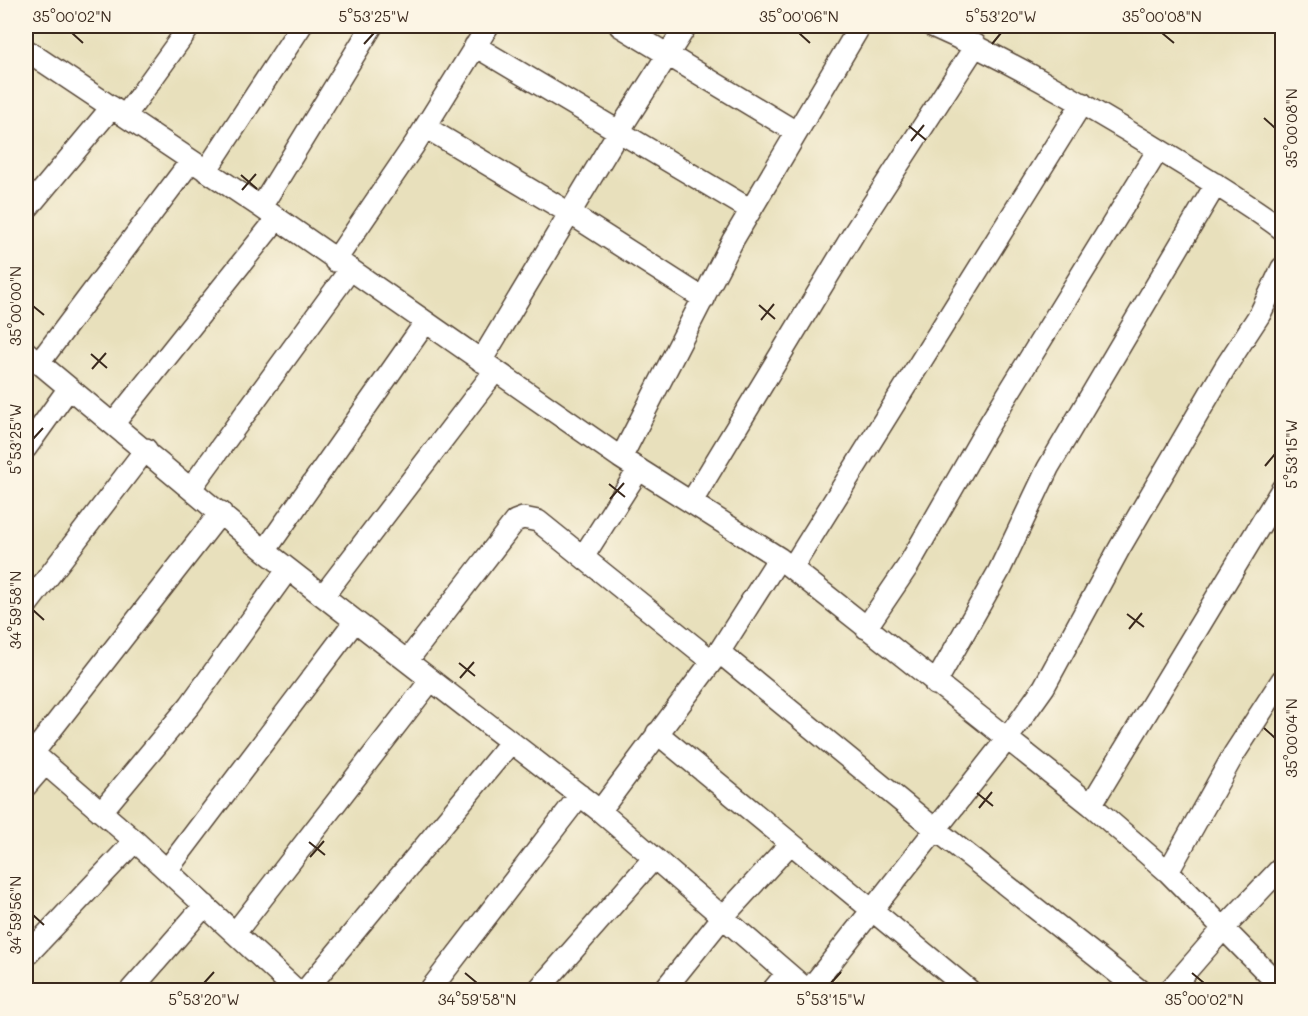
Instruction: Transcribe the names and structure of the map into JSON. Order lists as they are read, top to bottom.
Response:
{
  "coordinates": [
    "35°00'02\"N",
    "5°53'25\"W",
    "35°00'06\"N",
    "5°53'20\"W",
    "35°00'08\"N",
    "35°00'00\"N",
    "5°53'15\"W",
    "34°59'58\"N",
    "35°00'04\"N",
    "34°59'56\"N"
  ]
}
